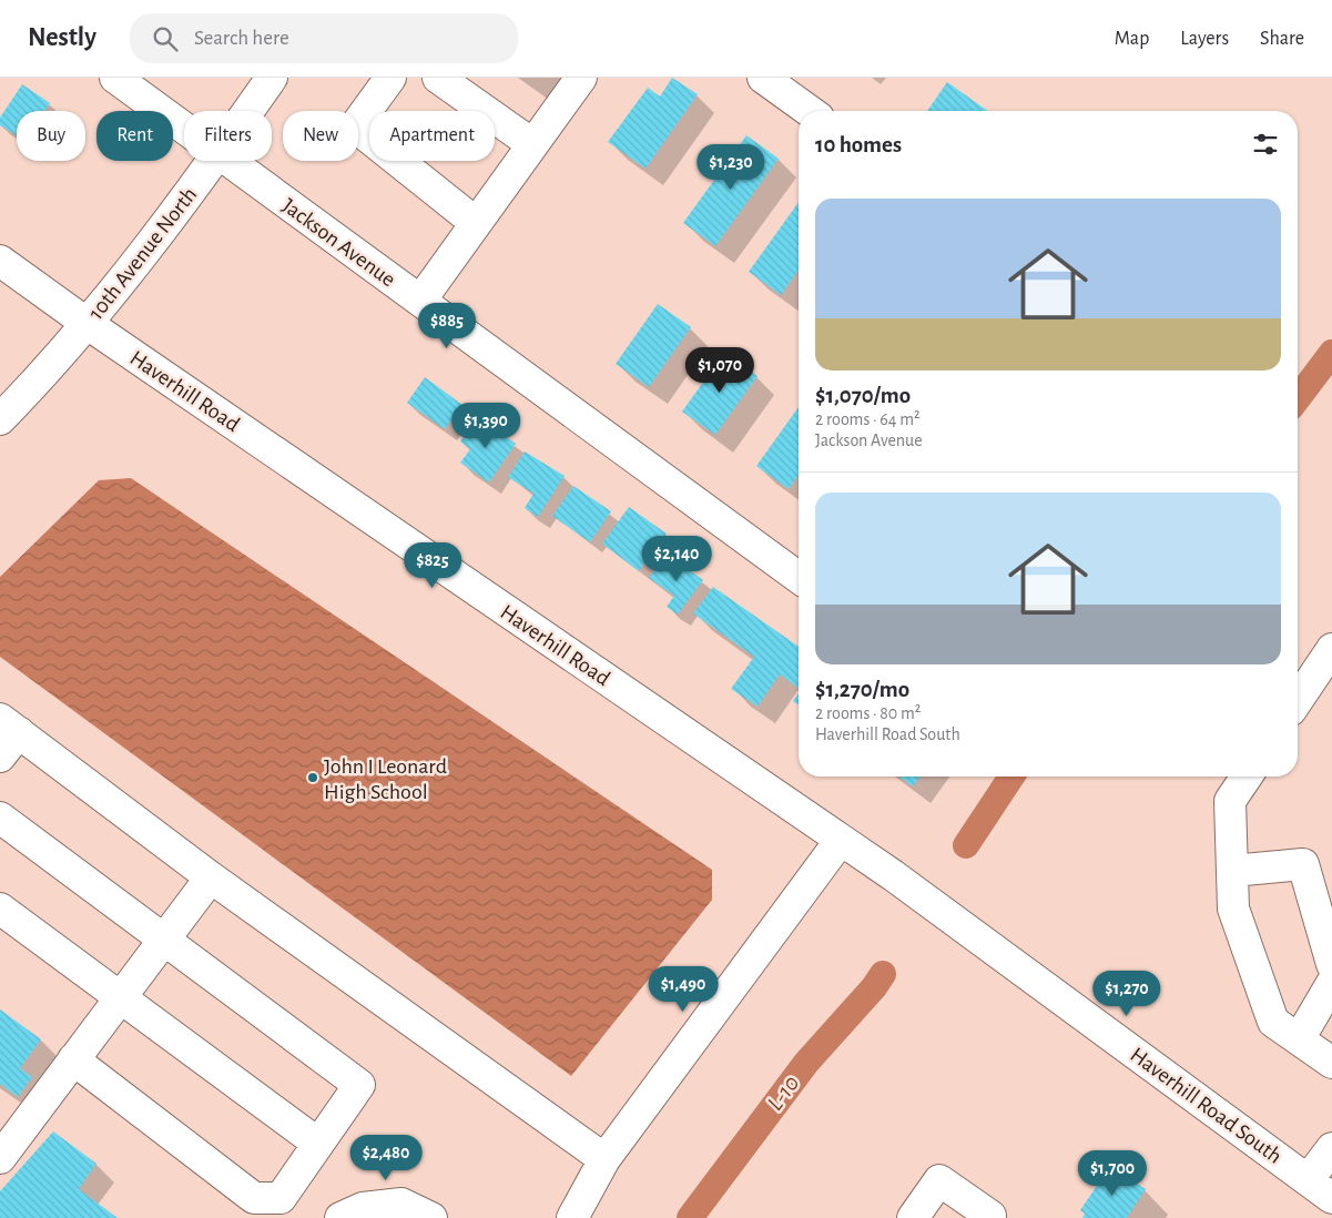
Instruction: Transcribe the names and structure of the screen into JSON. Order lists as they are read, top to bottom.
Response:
{
  "streets": {
    "street": [
      "Jackson Avenue",
      "10th Avenue North",
      "Haverhill Road",
      "Haverhill Road South"
    ]
  },
  "crossings": [
    ["10th Avenue North", "Haverhill Road"],
    ["Haverhill Road", "Haverhill Road South"]
  ],
  "water": ["L-10"],
  "places": ["John I Leonard High School"],
  "page": {
    "header": "Nestly",
    "search": "Search here",
    "nav": ["Map", "Layers", "Share"],
    "chip": [
      "Buy",
      "Rent",
      "Filters",
      "New",
      "Apartment"
    ],
    "heading": "10 homes",
    "price": [
      "$1,230",
      "$885",
      "$1,070",
      "$1,390",
      "$2,140",
      "$825",
      "$1,490",
      "$1,270",
      "$2,480",
      "$1,700"
    ],
    "list": [
      {
        "name": "$1,070/mo",
        "note": "2 rooms · 64 m² · Jackson Avenue"
      },
      {
        "name": "$1,270/mo",
        "note": "2 rooms · 80 m² · Haverhill Road South"
      }
    ]
  }
}
